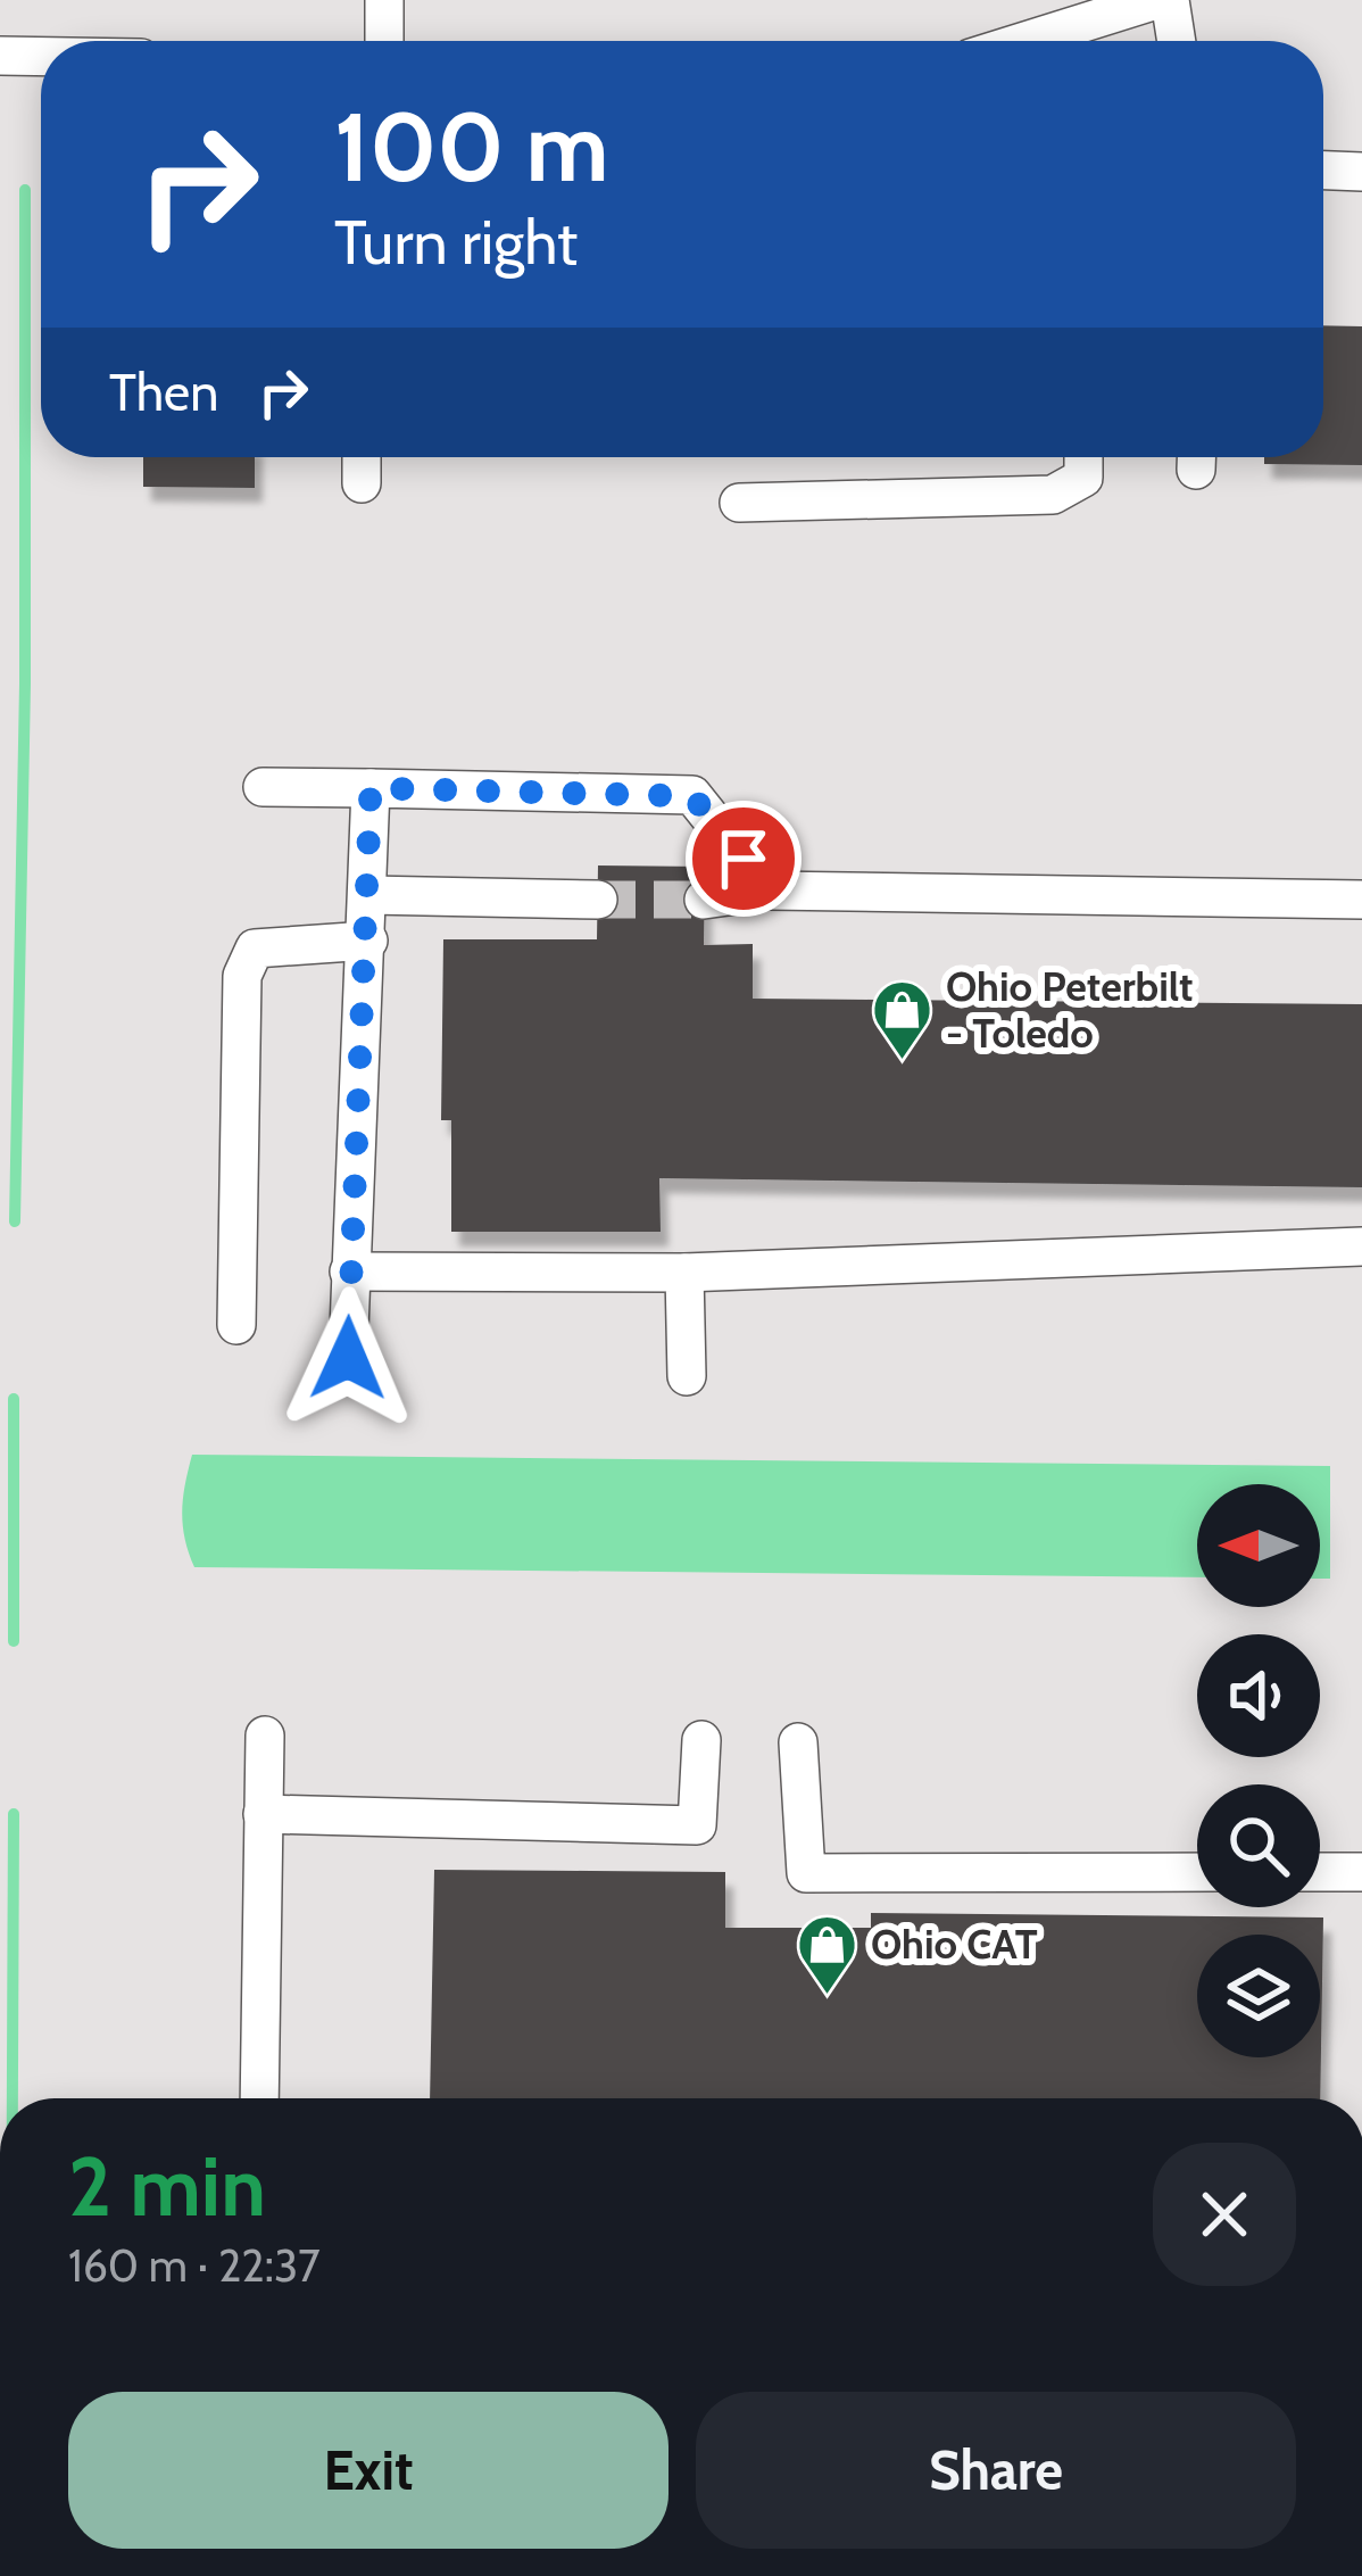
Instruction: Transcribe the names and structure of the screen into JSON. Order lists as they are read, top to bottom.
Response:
{
  "places": {
    "shop": ["Ohio Peterbilt - Toledo", "Ohio CAT"]
  },
  "north": "left",
  "page": {
    "turn": ["100 m", "Turn right"],
    "then": "Then",
    "heading": ["2 min", "160 m · 22:37"],
    "buttons": ["Exit", "Share"]
  }
}
